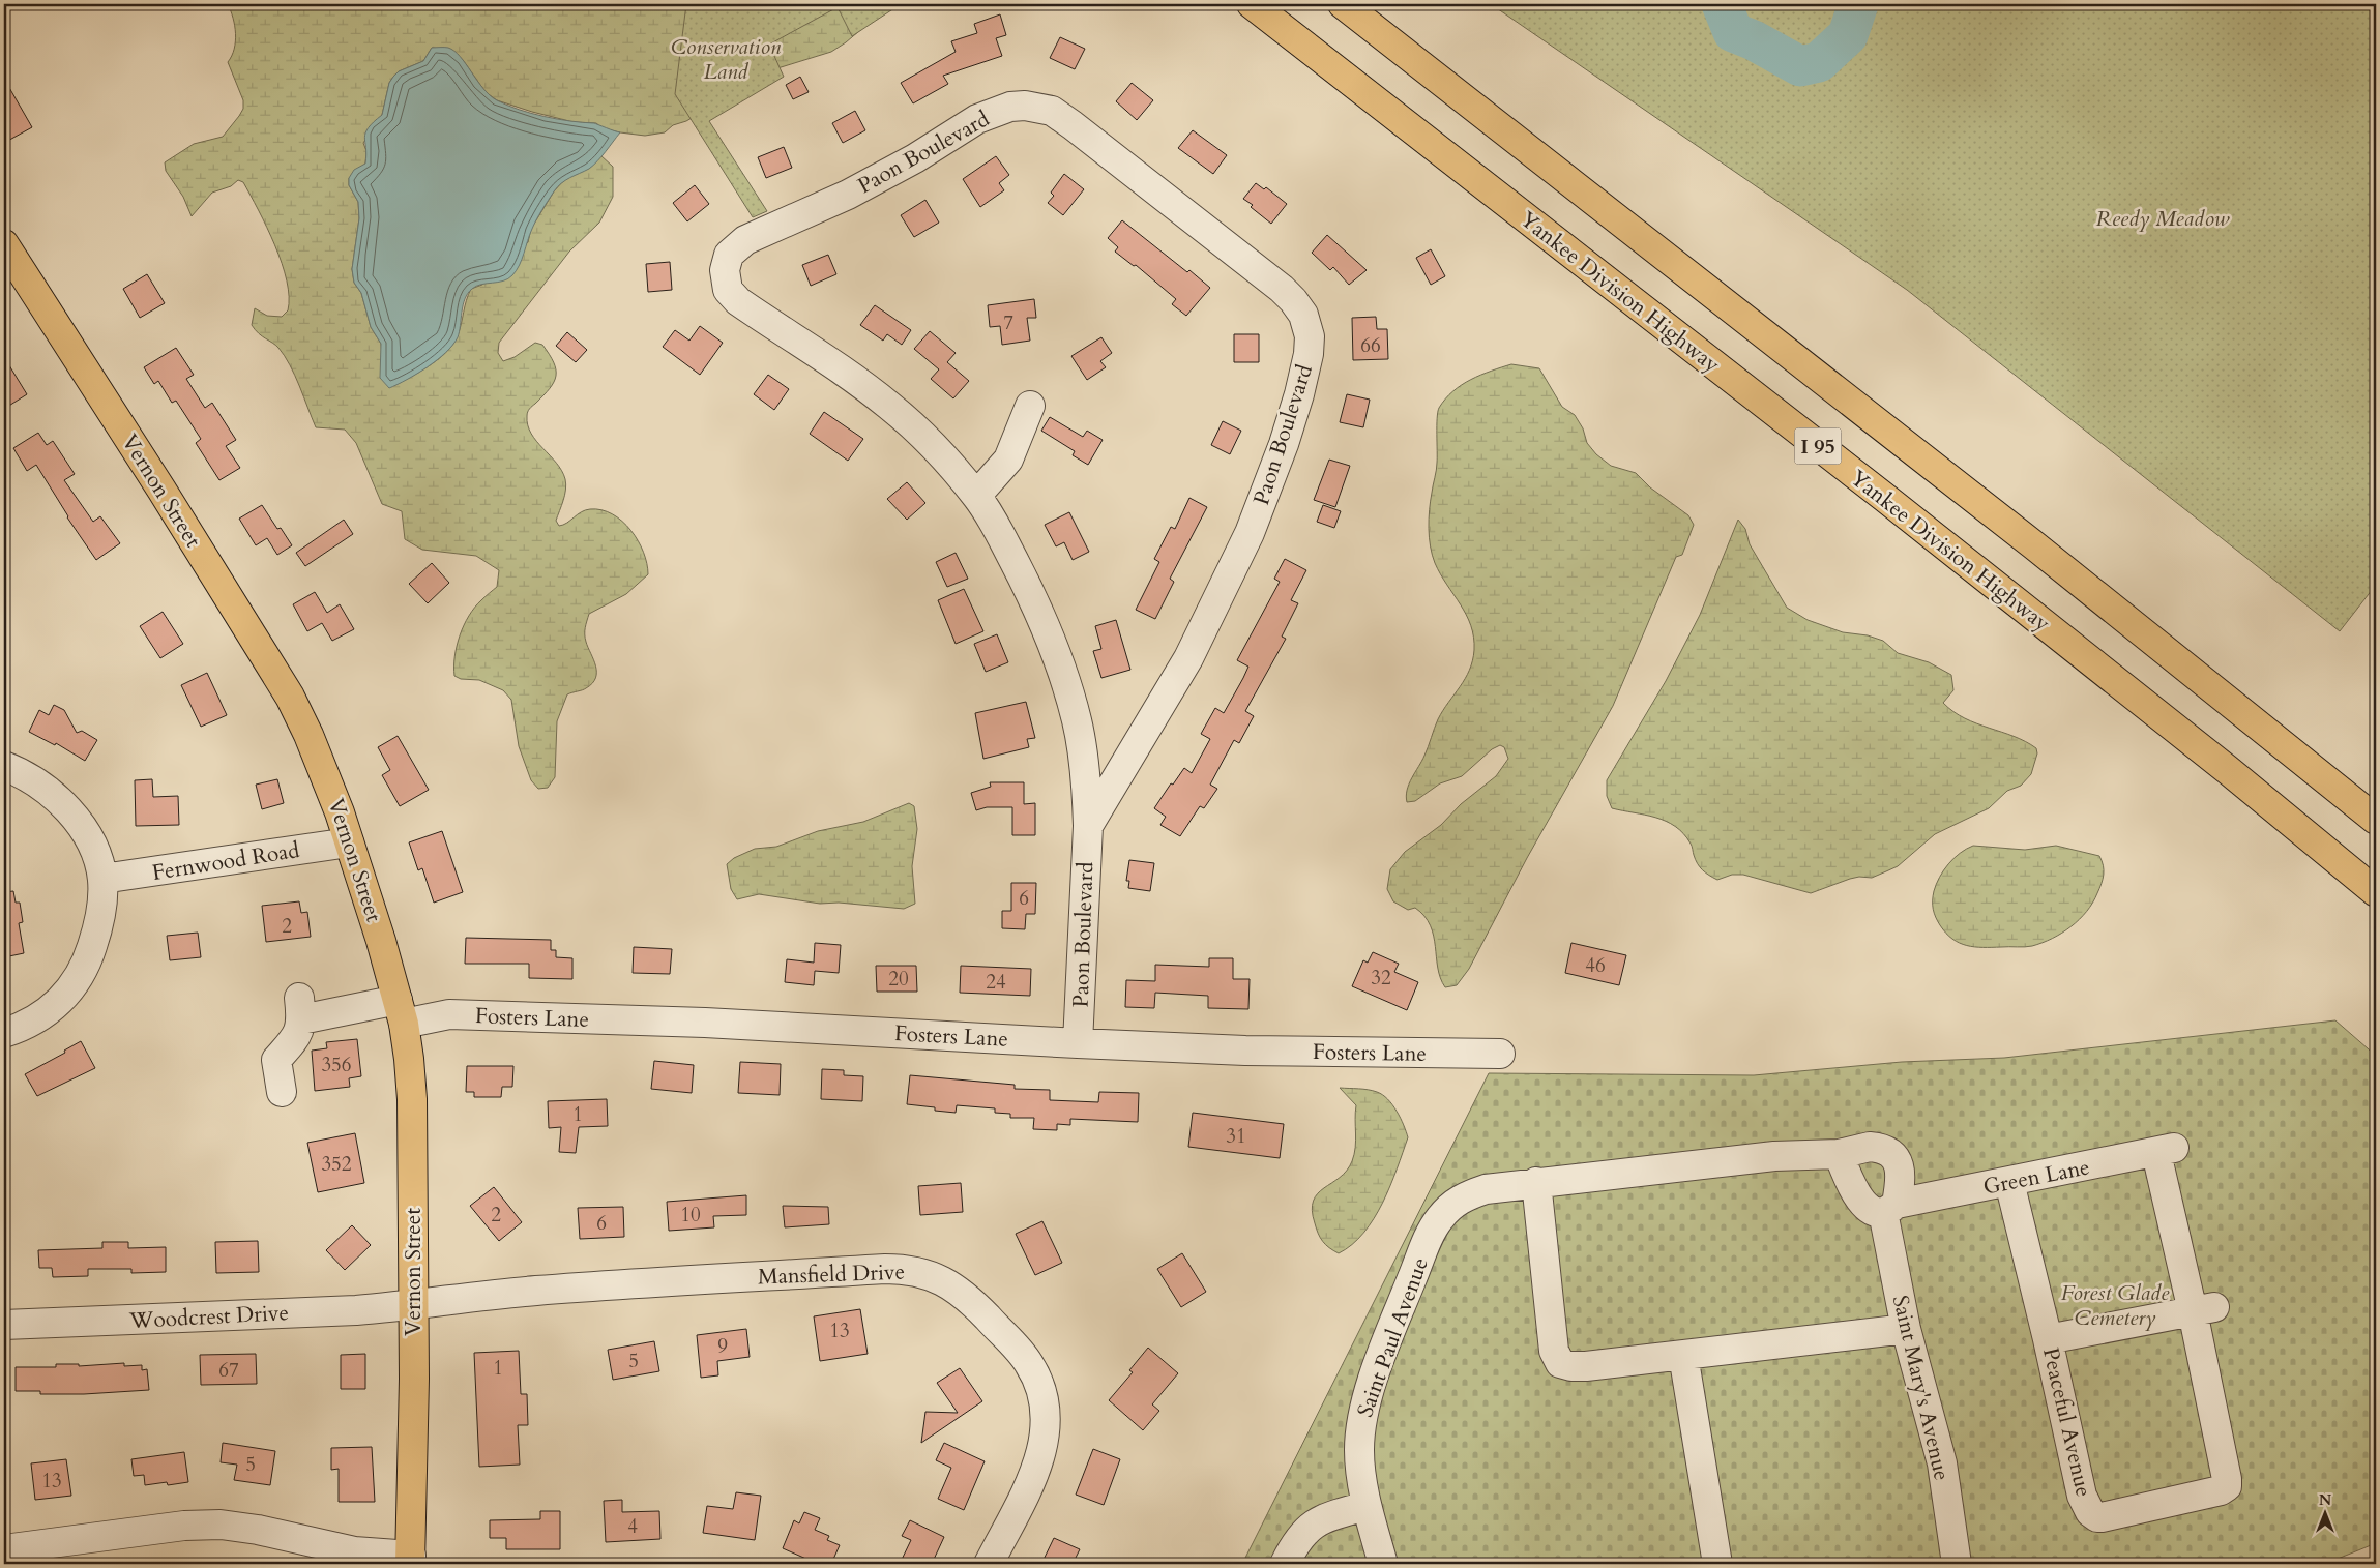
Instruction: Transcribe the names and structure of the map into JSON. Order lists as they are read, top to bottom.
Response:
{
  "streets": {
    "main road": ["Yankee Division Highway", "I 95", "Vernon Street"],
    "street": [
      "Paon Boulevard",
      "Fernwood Road",
      "Fosters Lane",
      "Green Lane",
      "Mansfield Drive",
      "Woodcrest Drive",
      "Saint Paul Avenue",
      "Saint Mary's Avenue",
      "Peaceful Avenue"
    ]
  },
  "crossings": [
    ["Paon Boulevard", "Fosters Lane"],
    ["Vernon Street", "Fernwood Road"],
    ["Vernon Street", "Fosters Lane"],
    ["Vernon Street", "Mansfield Drive"],
    ["Vernon Street", "Woodcrest Drive"],
    ["Green Lane", "Saint Mary's Avenue"],
    ["Green Lane", "Peaceful Avenue"],
    ["Mansfield Drive", "Woodcrest Drive"],
    ["Saint Paul Avenue", "Saint Mary's Avenue"]
  ],
  "parks": ["Conservation Land", "Reedy Meadow", "Forest Glade Cemetery"],
  "house_numbers": [
    "7",
    "66",
    "6",
    "2",
    "46",
    "32",
    "20",
    "24",
    "356",
    "1",
    "31",
    "352",
    "2",
    "10",
    "6",
    "13",
    "9",
    "5",
    "1",
    "67",
    "5",
    "13",
    "4"
  ],
  "north": "top"
}
